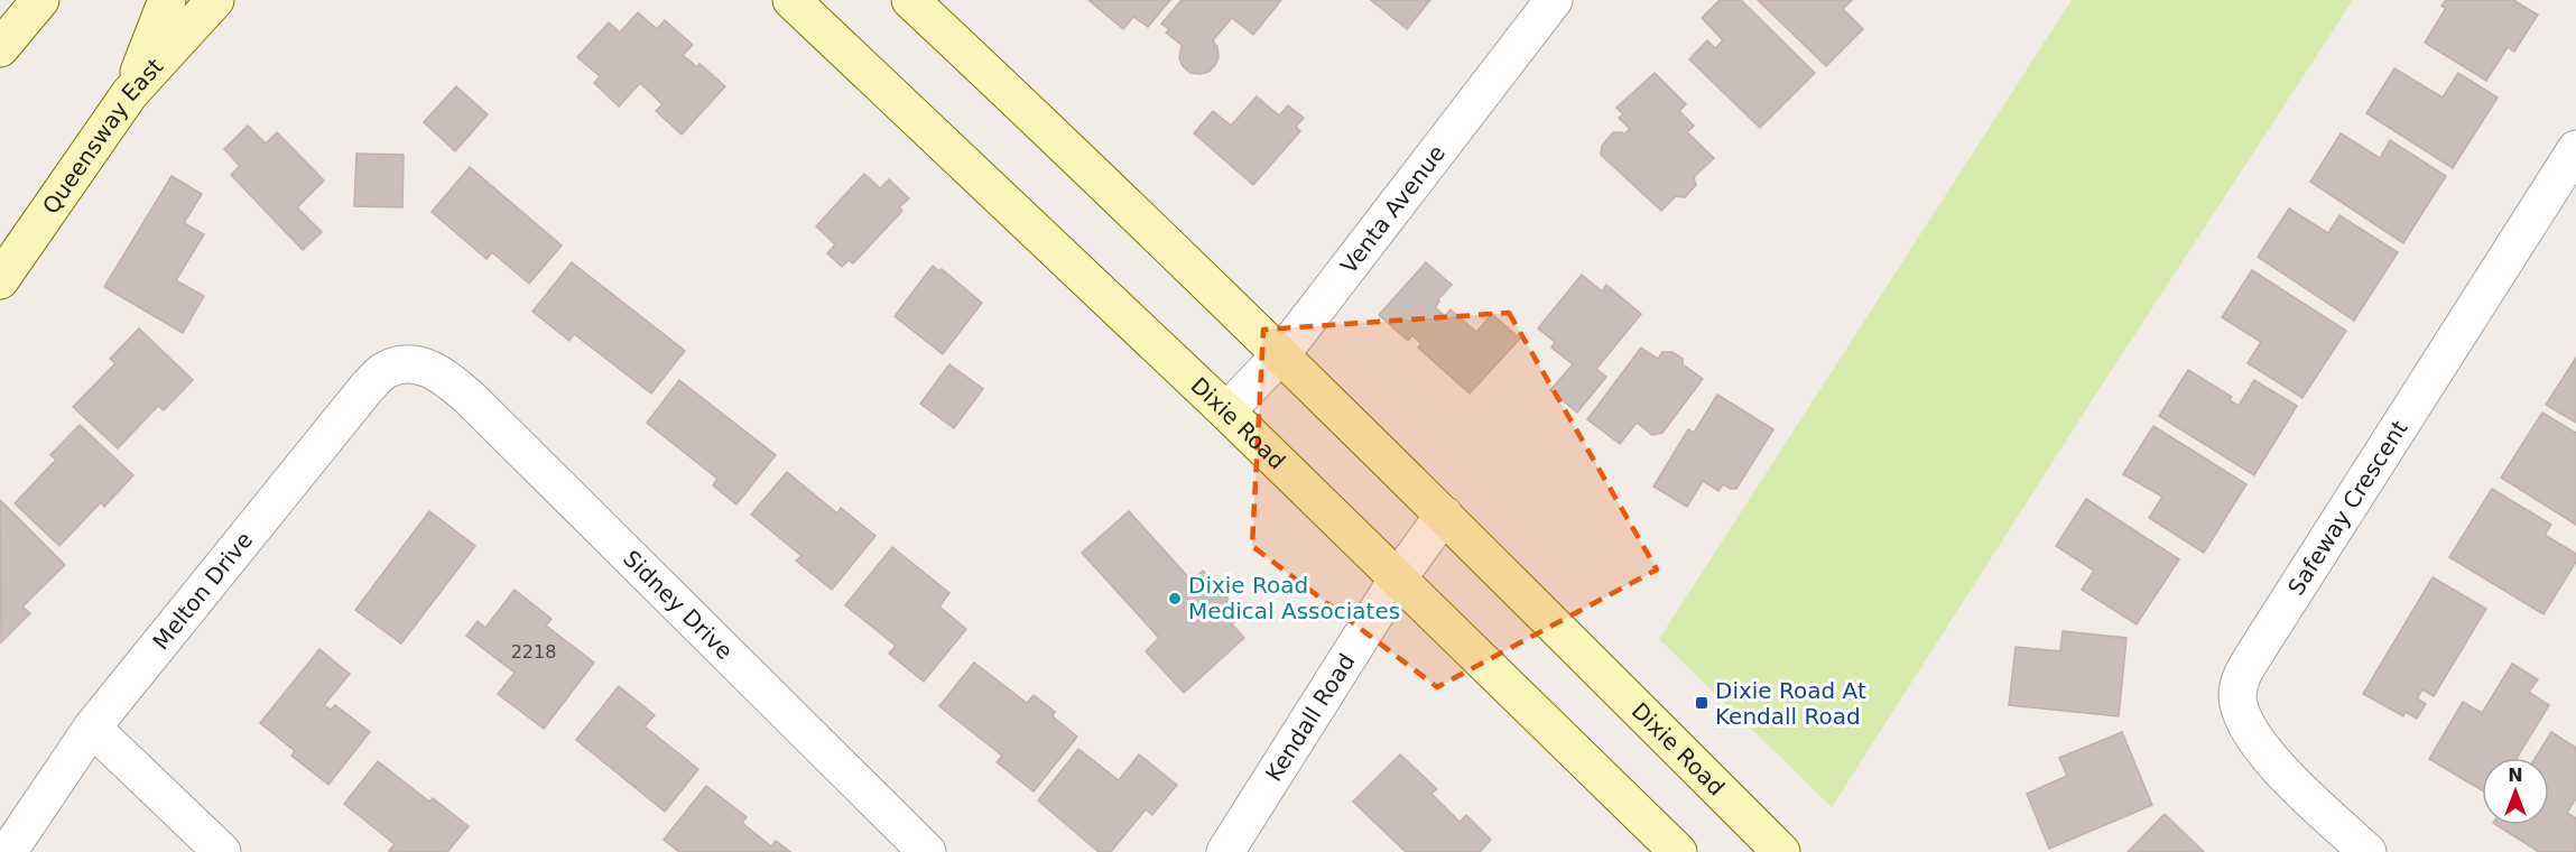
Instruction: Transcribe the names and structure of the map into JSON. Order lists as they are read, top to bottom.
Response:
{
  "streets": {
    "main road": ["Queensway East", "Dixie Road"],
    "street": [
      "Venta Avenue",
      "Safeway Crescent",
      "Melton Drive",
      "Sidney Drive",
      "Kendall Road"
    ]
  },
  "crossings": [
    ["Venta Avenue", "Dixie Road"],
    ["Dixie Road", "Kendall Road"],
    ["Melton Drive", "Sidney Drive"]
  ],
  "places": {
    "other": ["Dixie Road Medical Associates"],
    "transit": ["Dixie Road At Kendall Road"]
  },
  "house_numbers": ["2218"],
  "north": "top"
}
